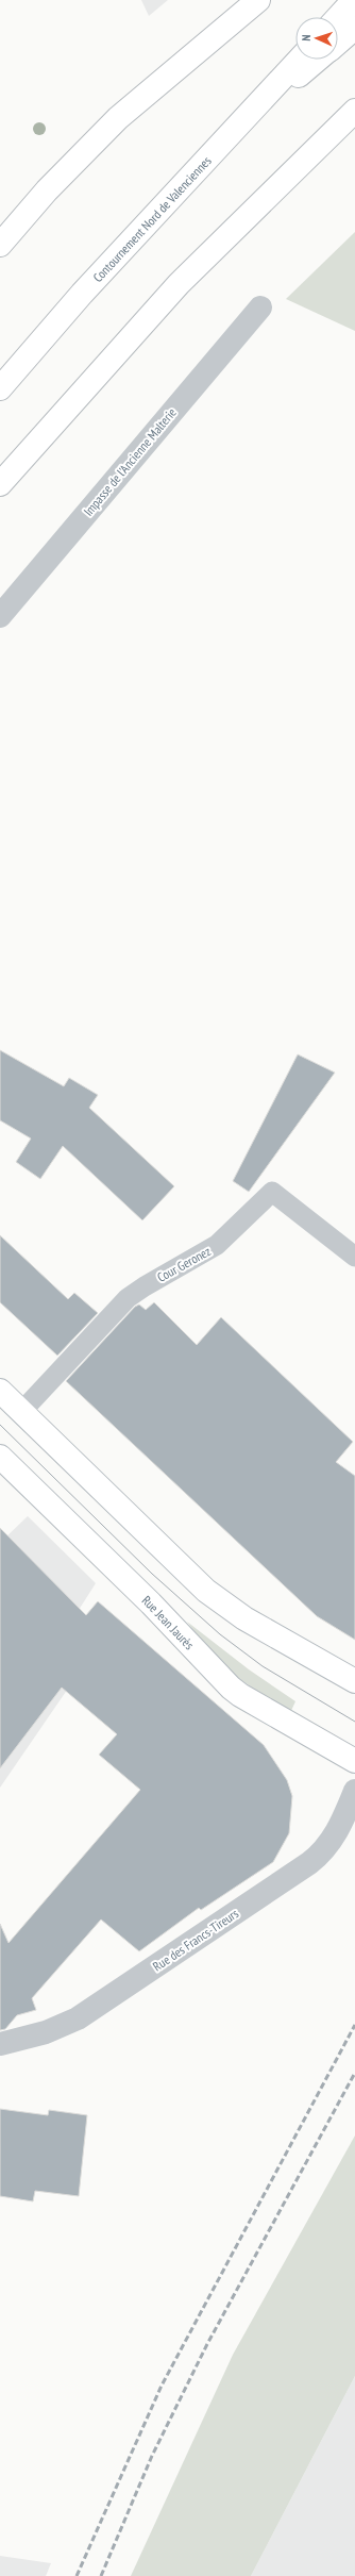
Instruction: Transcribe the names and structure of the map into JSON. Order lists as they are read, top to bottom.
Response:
{
  "streets": {
    "main road": ["Contournement Nord de Valenciennes", "Rue Jean Jaurès"],
    "street": ["Impasse de l'Ancienne Malterie", "Rue des Francs-Tireurs"],
    "lane": ["Cour Geronez"]
  },
  "north": "left"
}
